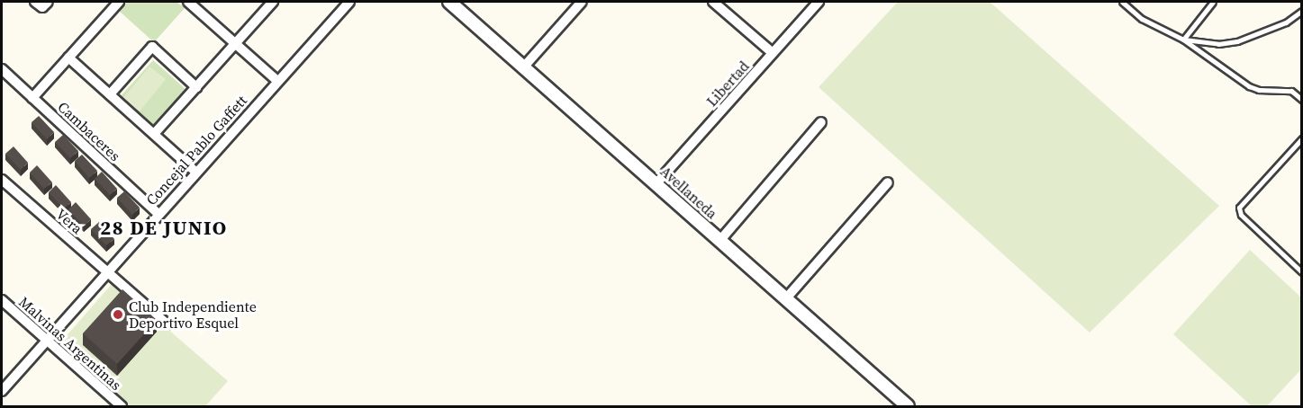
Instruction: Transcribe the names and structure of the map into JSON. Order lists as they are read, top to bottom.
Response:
{
  "streets": {
    "street": [
      "Libertad",
      "Cambaceres",
      "Concejal Pablo Gaffett",
      "Avellaneda",
      "Vera",
      "Malvinas Argentinas"
    ]
  },
  "crossings": [
    ["Libertad", "Avellaneda"],
    ["Cambaceres", "Concejal Pablo Gaffett"],
    ["Concejal Pablo Gaffett", "Vera"],
    ["Concejal Pablo Gaffett", "Malvinas Argentinas"]
  ],
  "districts": ["28 DE JUNIO"],
  "places": ["Club Independiente Deportivo Esquel"]
}
